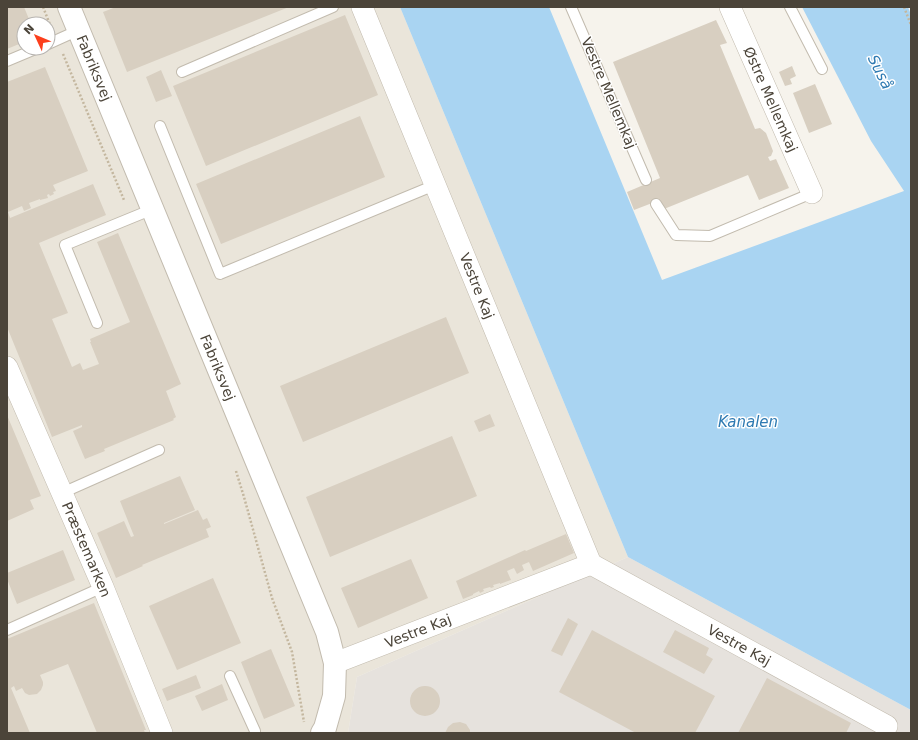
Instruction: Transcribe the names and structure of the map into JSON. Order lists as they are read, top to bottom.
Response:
{
  "streets": {
    "street": [
      "Fabriksvej",
      "Østre Mellemkaj",
      "Vestre Kaj",
      "Præstemarken"
    ],
    "lane": ["Vestre Mellemkaj"]
  },
  "crossings": [
    ["Fabriksvej", "Vestre Kaj"]
  ],
  "water": ["Suså", "Kanalen"],
  "north": "top left"
}
